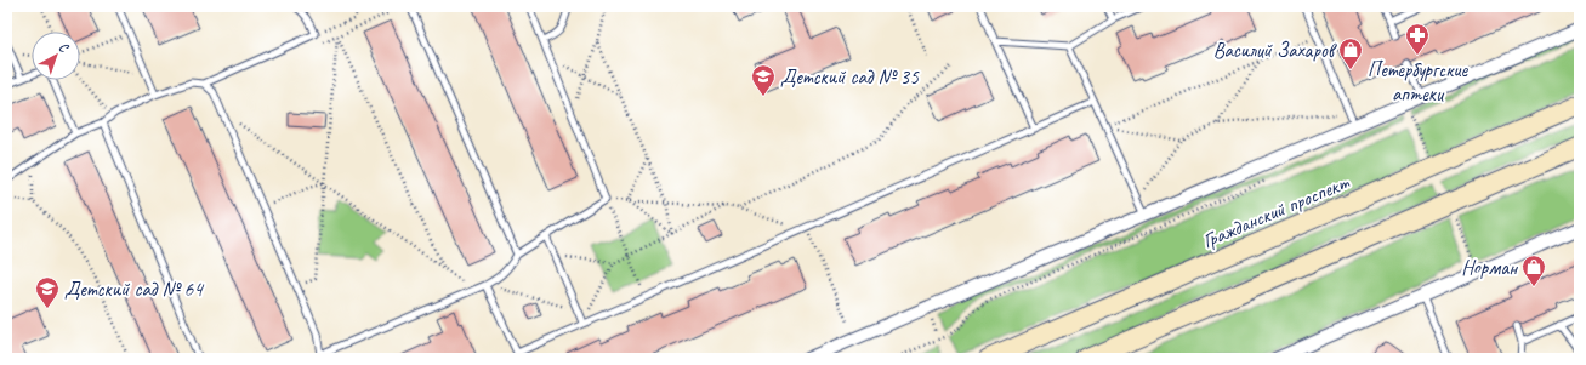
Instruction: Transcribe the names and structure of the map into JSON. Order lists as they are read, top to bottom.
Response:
{
  "streets": {
    "main road": ["Гражданский проспект"]
  },
  "places": {
    "pharmacy": ["Петербургские аптеки"],
    "shop": ["Василий Захаров", "Норман"],
    "school or university": ["Детский сад № 35", "Детский сад № 64"]
  },
  "north": "top right"
}
